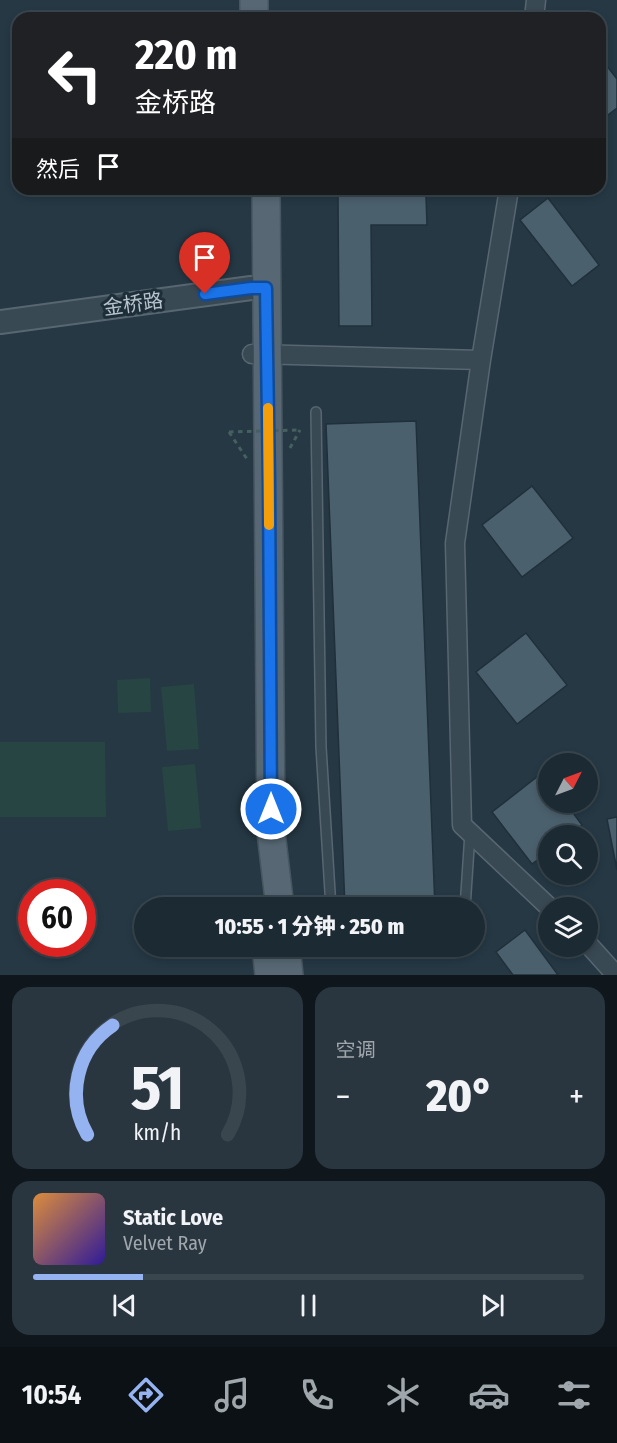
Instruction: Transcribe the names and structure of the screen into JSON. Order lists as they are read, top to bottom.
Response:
{
  "streets": {
    "street": ["金桥路"]
  },
  "north": "top right",
  "page": {
    "turn": ["220 m", "金桥路"],
    "then": "然后",
    "limit": "60",
    "trip": "10:55 · 1 分钟 · 250 m",
    "tile": "空调",
    "heat": ["−", "20°", "+"],
    "song": ["Static Love", "Velvet Ray"],
    "tabs": "10:54",
    "gauge": ["51", "km/h"]
  }
}
